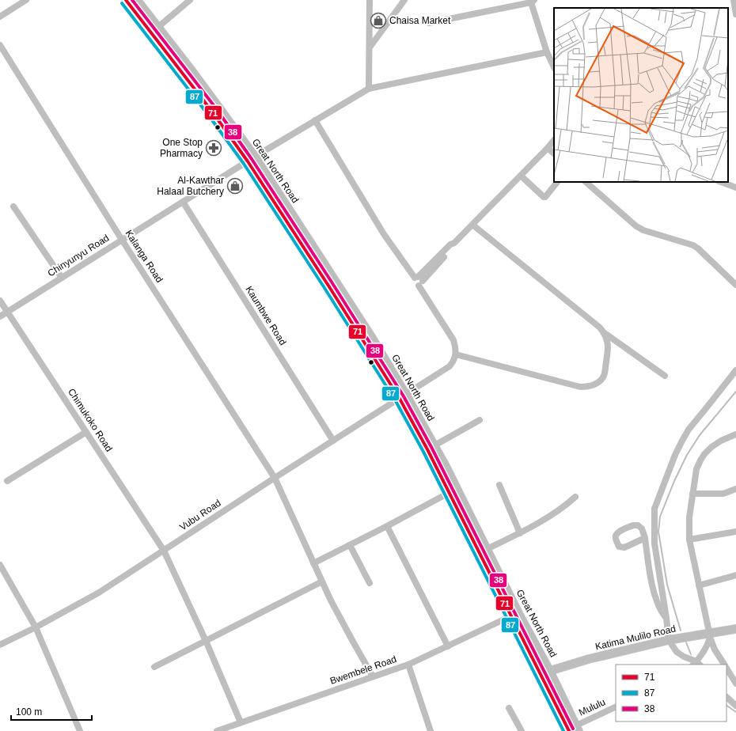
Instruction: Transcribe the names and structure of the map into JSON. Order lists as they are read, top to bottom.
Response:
{
  "streets": {
    "main road": ["Great North Road", "Katima Mulilo Road"],
    "street": [
      "Chinyunyu Road",
      "Kalanga Road",
      "Kaumbwe Road",
      "Chimukoko Road",
      "Vubu Road",
      "Bwembele Road",
      "Mululu"
    ]
  },
  "crossings": [
    ["Great North Road", "Chinyunyu Road"],
    ["Great North Road", "Vubu Road"],
    ["Great North Road", "Katima Mulilo Road"],
    ["Great North Road", "Bwembele Road"],
    ["Great North Road", "Mululu"],
    ["Chinyunyu Road", "Kalanga Road"],
    ["Chinyunyu Road", "Kaumbwe Road"],
    ["Chinyunyu Road", "Chimukoko Road"],
    ["Kalanga Road", "Vubu Road"],
    ["Kalanga Road", "Bwembele Road"],
    ["Kaumbwe Road", "Vubu Road"],
    ["Chimukoko Road", "Vubu Road"],
    ["Chimukoko Road", "Bwembele Road"]
  ],
  "places": {
    "shop": ["Chaisa Market", "Al-Kawthar Halaal Butchery"],
    "pharmacy": ["One Stop Pharmacy"]
  },
  "lines": ["transit line 71", "transit line 38", "transit line 87"],
  "legend": ["71", "87", "38"],
  "scale_bar": "100 m"
}
